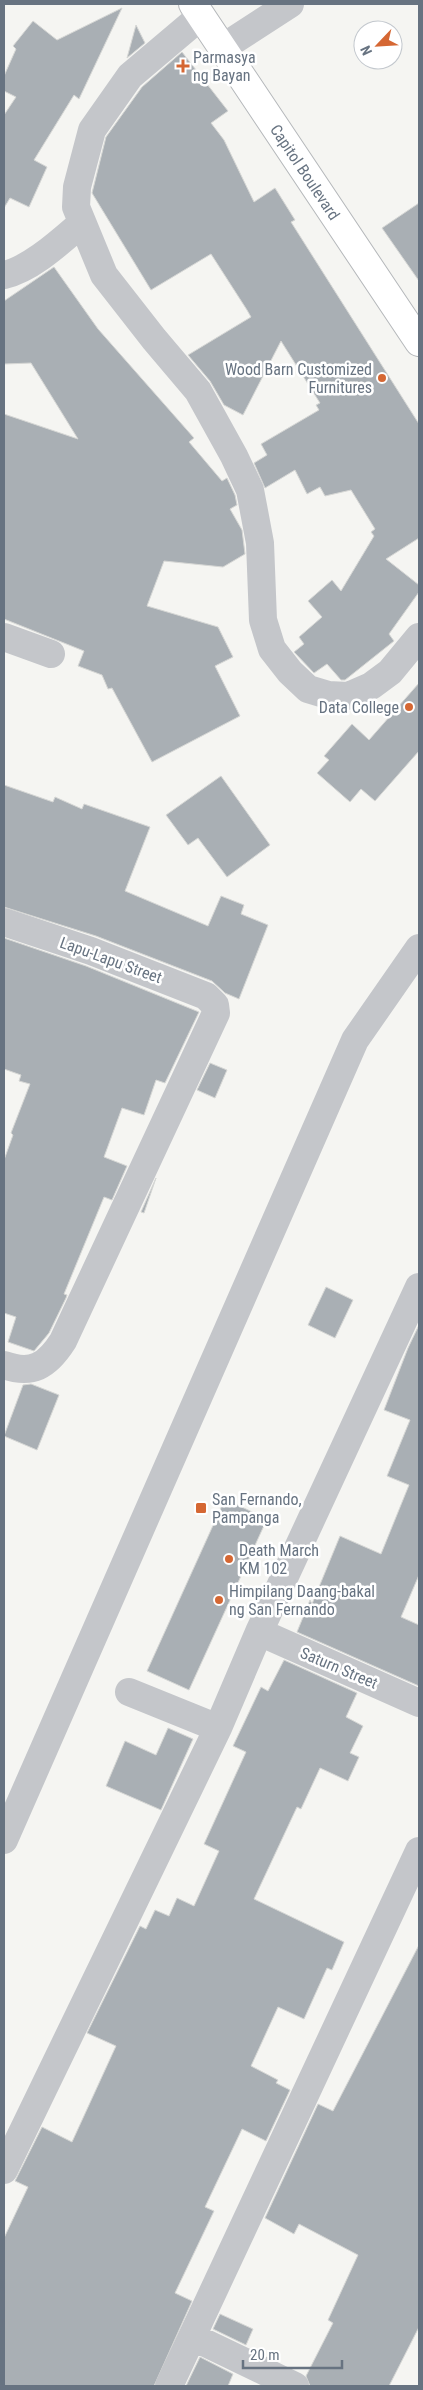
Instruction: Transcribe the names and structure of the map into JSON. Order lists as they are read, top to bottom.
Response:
{
  "streets": {
    "main road": ["Capitol Boulevard"],
    "street": ["Lapu-Lapu Street", "Saturn Street"]
  },
  "places": {
    "health": ["Parmasya ng Bayan"],
    "other": [
      "Wood Barn Customized Furnitures",
      "Data College",
      "Death March KM 102",
      "Himpilang Daang-bakal ng San Fernando"
    ],
    "transit": ["San Fernando, Pampanga"]
  },
  "scale_bar": "20 m",
  "north": "bottom left"
}
